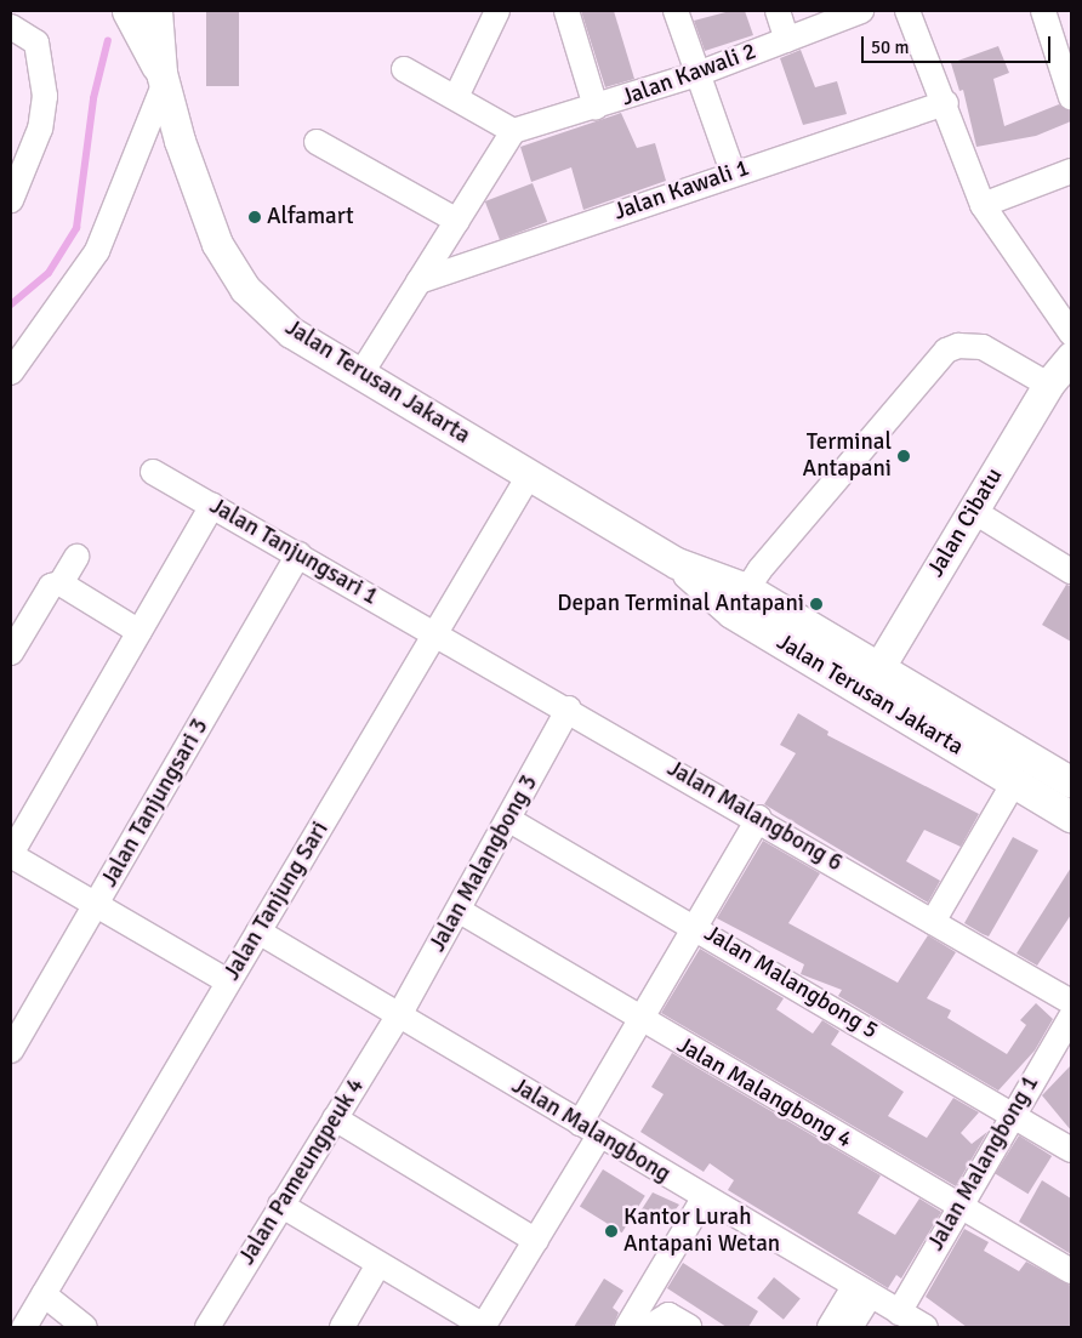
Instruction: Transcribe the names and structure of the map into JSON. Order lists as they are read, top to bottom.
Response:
{
  "streets": {
    "main road": ["Jalan Terusan Jakarta", "Jalan Cibatu"],
    "street": [
      "Jalan Kawali 2",
      "Jalan Kawali 1",
      "Jalan Tanjungsari 1",
      "Jalan Tanjungsari 3",
      "Jalan Malangbong 6",
      "Jalan Malangbong 3",
      "Jalan Tanjung Sari",
      "Jalan Malangbong 5",
      "Jalan Malangbong 4",
      "Jalan Malangbong",
      "Jalan Malangbong 1",
      "Jalan Pameungpeuk 4"
    ]
  },
  "crossings": [
    ["Jalan Terusan Jakarta", "Jalan Cibatu"],
    ["Jalan Terusan Jakarta", "Jalan Tanjung Sari"],
    ["Jalan Tanjungsari 1", "Jalan Tanjungsari 3"],
    ["Jalan Tanjungsari 1", "Jalan Malangbong 6"],
    ["Jalan Tanjungsari 1", "Jalan Tanjung Sari"],
    ["Jalan Malangbong 6", "Jalan Malangbong 3"],
    ["Jalan Malangbong 6", "Jalan Tanjung Sari"],
    ["Jalan Malangbong 3", "Jalan Malangbong 5"],
    ["Jalan Malangbong 3", "Jalan Malangbong 4"],
    ["Jalan Malangbong 3", "Jalan Malangbong"],
    ["Jalan Malangbong 3", "Jalan Pameungpeuk 4"],
    ["Jalan Tanjung Sari", "Jalan Malangbong"],
    ["Jalan Malangbong 5", "Jalan Malangbong 1"],
    ["Jalan Malangbong 4", "Jalan Malangbong 1"],
    ["Jalan Malangbong", "Jalan Malangbong 1"],
    ["Jalan Malangbong", "Jalan Pameungpeuk 4"]
  ],
  "places": [
    "Alfamart",
    "Terminal Antapani",
    "Depan Terminal Antapani",
    "Kantor Lurah Antapani Wetan"
  ],
  "scale_bar": "50 m"
}
